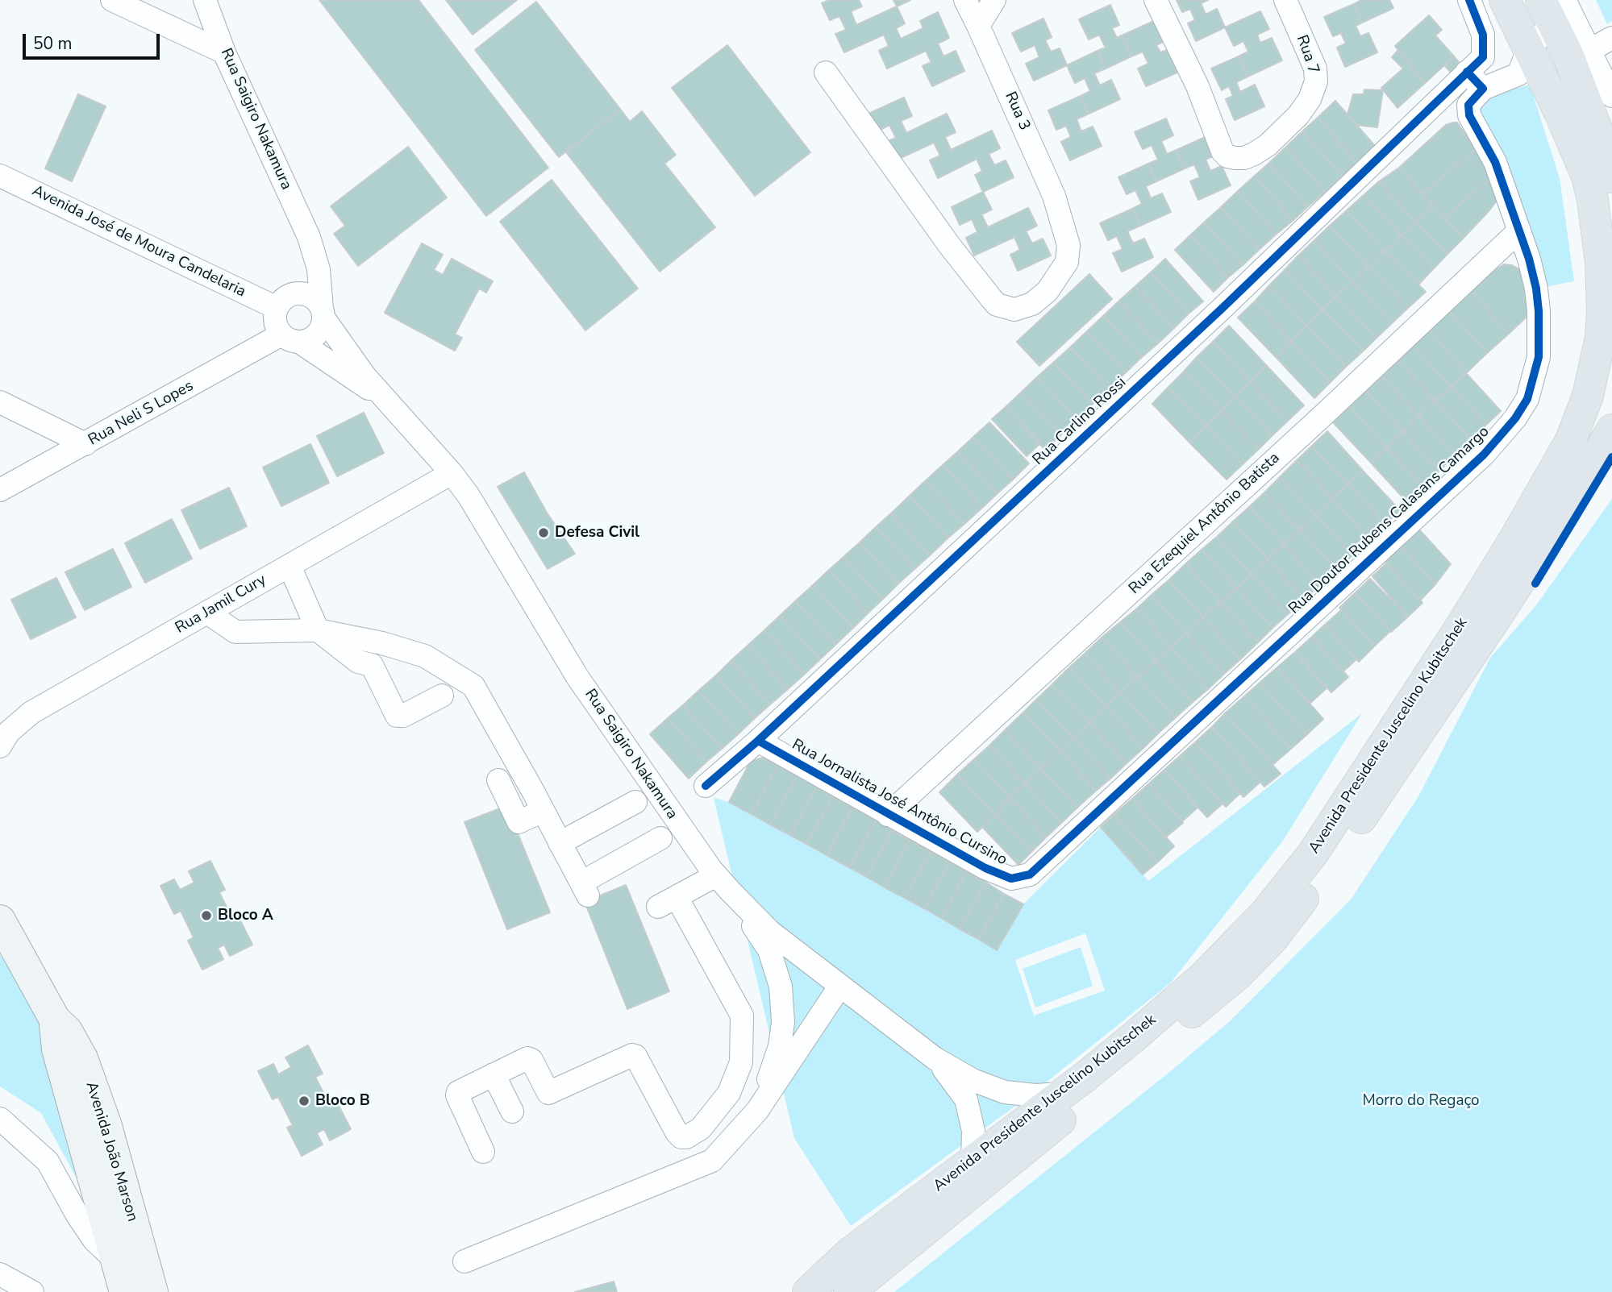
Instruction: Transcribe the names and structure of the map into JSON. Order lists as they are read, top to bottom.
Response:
{
  "streets": {
    "main road": ["Avenida Presidente Juscelino Kubitschek", "Avenida João Marson"],
    "street": [
      "Rua 7",
      "Rua 3",
      "Rua Saigiro Nakamura",
      "Avenida José de Moura Candelaria",
      "Rua Neli S Lopes",
      "Rua Carlino Rossi",
      "Rua Doutor Rubens Calasans Camargo",
      "Rua Ezequiel Antônio Batista",
      "Rua Jamil Cury",
      "Rua Jornalista José Antônio Cursino"
    ]
  },
  "crossings": [
    ["Rua Saigiro Nakamura", "Avenida José de Moura Candelaria"],
    ["Rua Saigiro Nakamura", "Rua Neli S Lopes"],
    ["Rua Saigiro Nakamura", "Rua Jamil Cury"],
    ["Rua Saigiro Nakamura", "Avenida Presidente Juscelino Kubitschek"],
    ["Avenida José de Moura Candelaria", "Rua Neli S Lopes"],
    ["Rua Carlino Rossi", "Rua Jornalista José Antônio Cursino"],
    ["Rua Doutor Rubens Calasans Camargo", "Rua Ezequiel Antônio Batista"],
    ["Rua Doutor Rubens Calasans Camargo", "Rua Jornalista José Antônio Cursino"],
    ["Rua Ezequiel Antônio Batista", "Rua Jornalista José Antônio Cursino"]
  ],
  "parks": ["Morro do Regaço"],
  "places": ["Defesa Civil", "Bloco A", "Bloco B"],
  "scale_bar": "50 m"
}
